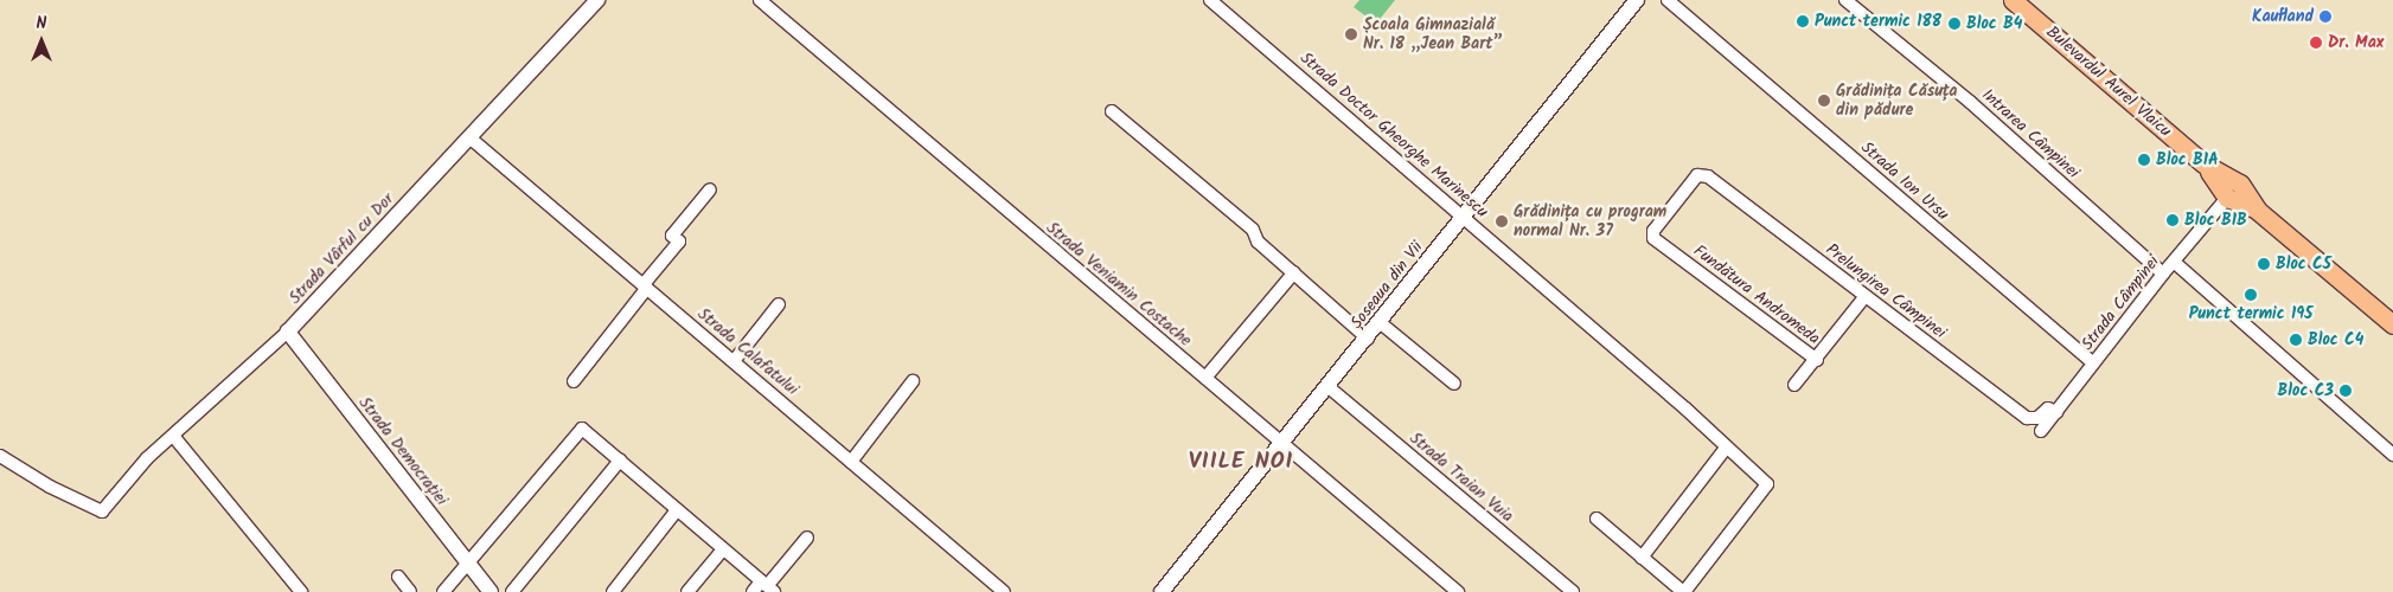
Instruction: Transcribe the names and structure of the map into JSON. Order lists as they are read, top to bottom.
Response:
{
  "streets": {
    "main road": ["Bulevardul Aurel Vlaicu"],
    "street": [
      "Intrarea Câmpinei",
      "Strada Doctor Gheorghe Marinescu",
      "Strada Ion Ursu",
      "Strada Vârful cu Dor",
      "Strada Veniamin Costache",
      "Șoseaua din Vii",
      "Prelungirea Câmpinei",
      "Fundătura Andromeda",
      "Strada Câmpinei",
      "Strada Calafatului",
      "Strada Democrației",
      "Strada Traian Vuia"
    ]
  },
  "crossings": [
    ["Bulevardul Aurel Vlaicu", "Strada Câmpinei"],
    ["Intrarea Câmpinei", "Strada Câmpinei"],
    ["Strada Doctor Gheorghe Marinescu", "Șoseaua din Vii"],
    ["Strada Ion Ursu", "Strada Câmpinei"],
    ["Strada Vârful cu Dor", "Strada Calafatului"],
    ["Strada Vârful cu Dor", "Strada Democrației"],
    ["Strada Veniamin Costache", "Șoseaua din Vii"],
    ["Șoseaua din Vii", "Strada Traian Vuia"],
    ["Prelungirea Câmpinei", "Fundătura Andromeda"],
    ["Prelungirea Câmpinei", "Strada Câmpinei"]
  ],
  "districts": ["VIILE NOI"],
  "places": [
    "Kaufland",
    "Punct termic 188",
    "Bloc B4",
    "Școala Gimnazială Nr. 18 „Jean Bart”",
    "Dr. Max",
    "Grădinița Căsuța din pădure",
    "Bloc B1A",
    "Bloc B1B",
    "Grădinița cu program normal Nr. 37",
    "Bloc C5",
    "Punct termic 195",
    "Bloc C4",
    "Bloc C3"
  ],
  "north": "top"
}
